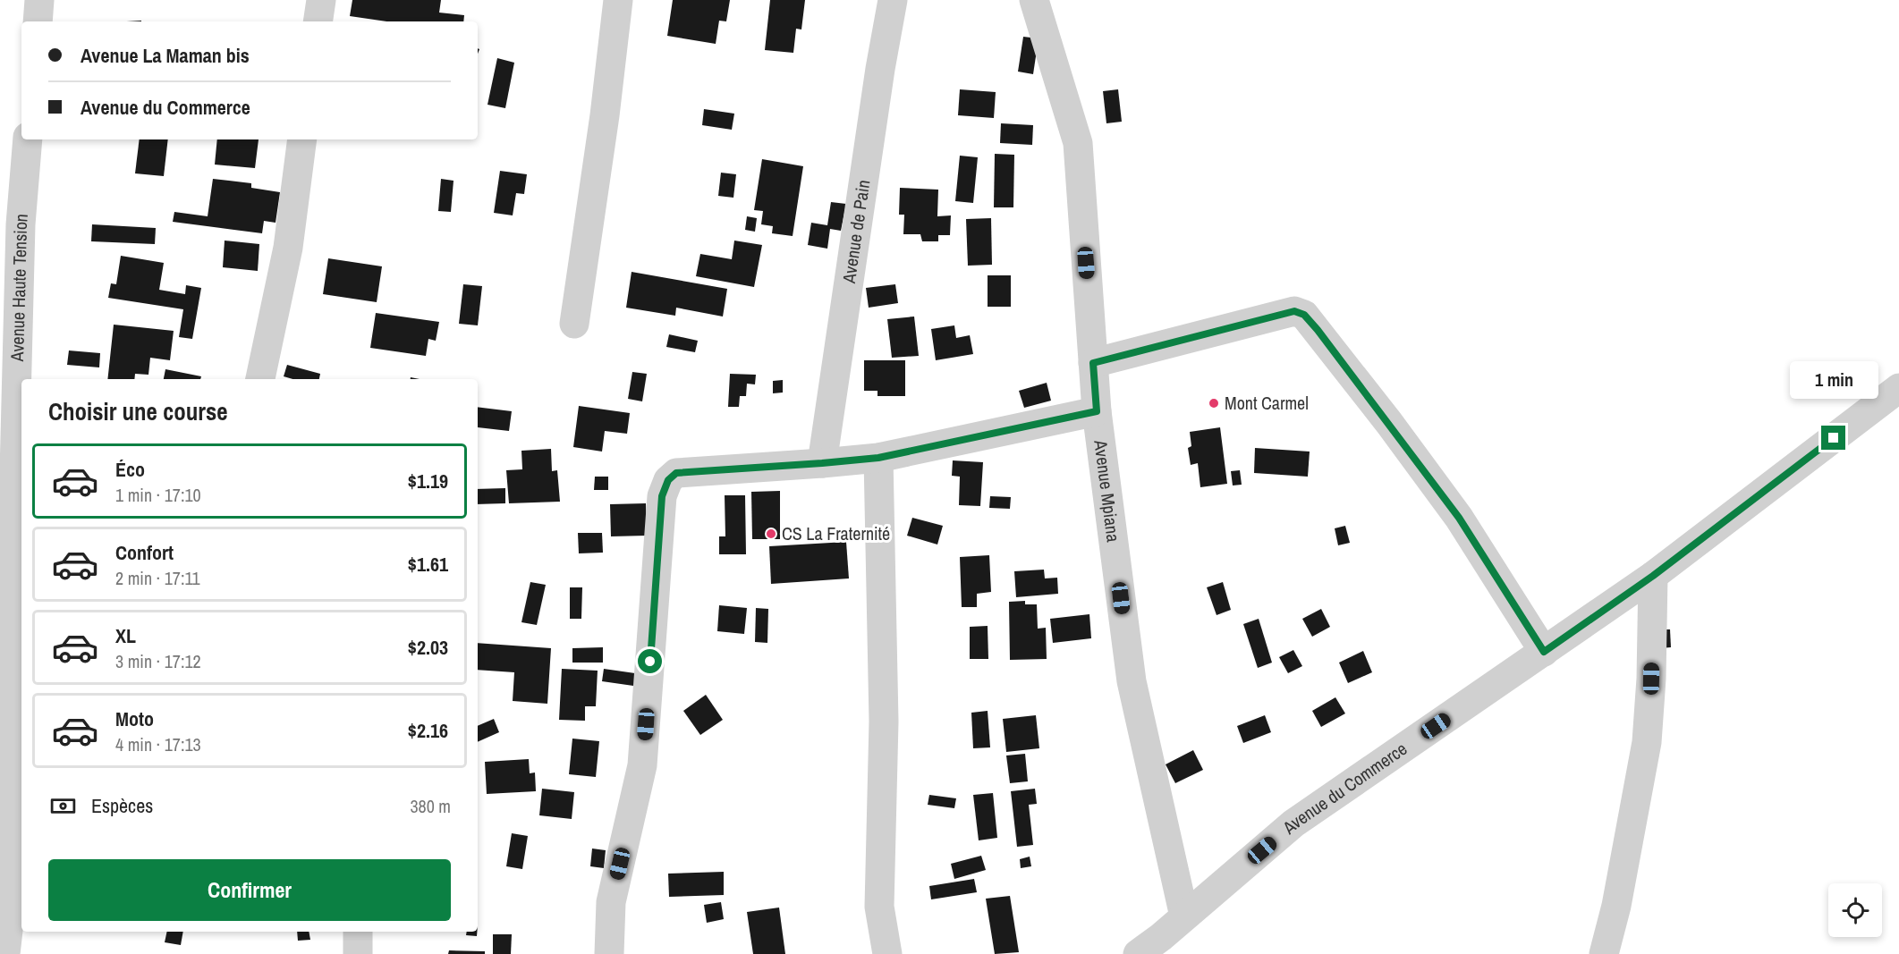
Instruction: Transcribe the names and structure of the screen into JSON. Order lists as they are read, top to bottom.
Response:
{
  "streets": {
    "street": [
      "Avenue de Pain",
      "Avenue Haute Tension",
      "Avenue Mpiana",
      "Avenue du Commerce"
    ]
  },
  "crossings": [
    ["Avenue Mpiana", "Avenue du Commerce"]
  ],
  "places": ["Mont Carmel", "CS La Fraternité"],
  "page": {
    "banner": ["Avenue La Maman bis", "Avenue du Commerce"],
    "bubble": "1 min",
    "heading": "Choisir une course",
    "list": [
      {
        "name": "Éco",
        "note": "1 min · 17:10",
        "value": "$1.19"
      },
      {
        "name": "Confort",
        "note": "2 min · 17:11",
        "value": "$1.61"
      },
      {
        "name": "XL",
        "note": "3 min · 17:12",
        "value": "$2.03"
      },
      {
        "name": "Moto",
        "note": "4 min · 17:13",
        "value": "$2.16"
      }
    ],
    "pay": ["Espèces", "380 m"],
    "buttons": "Confirmer"
  }
}
